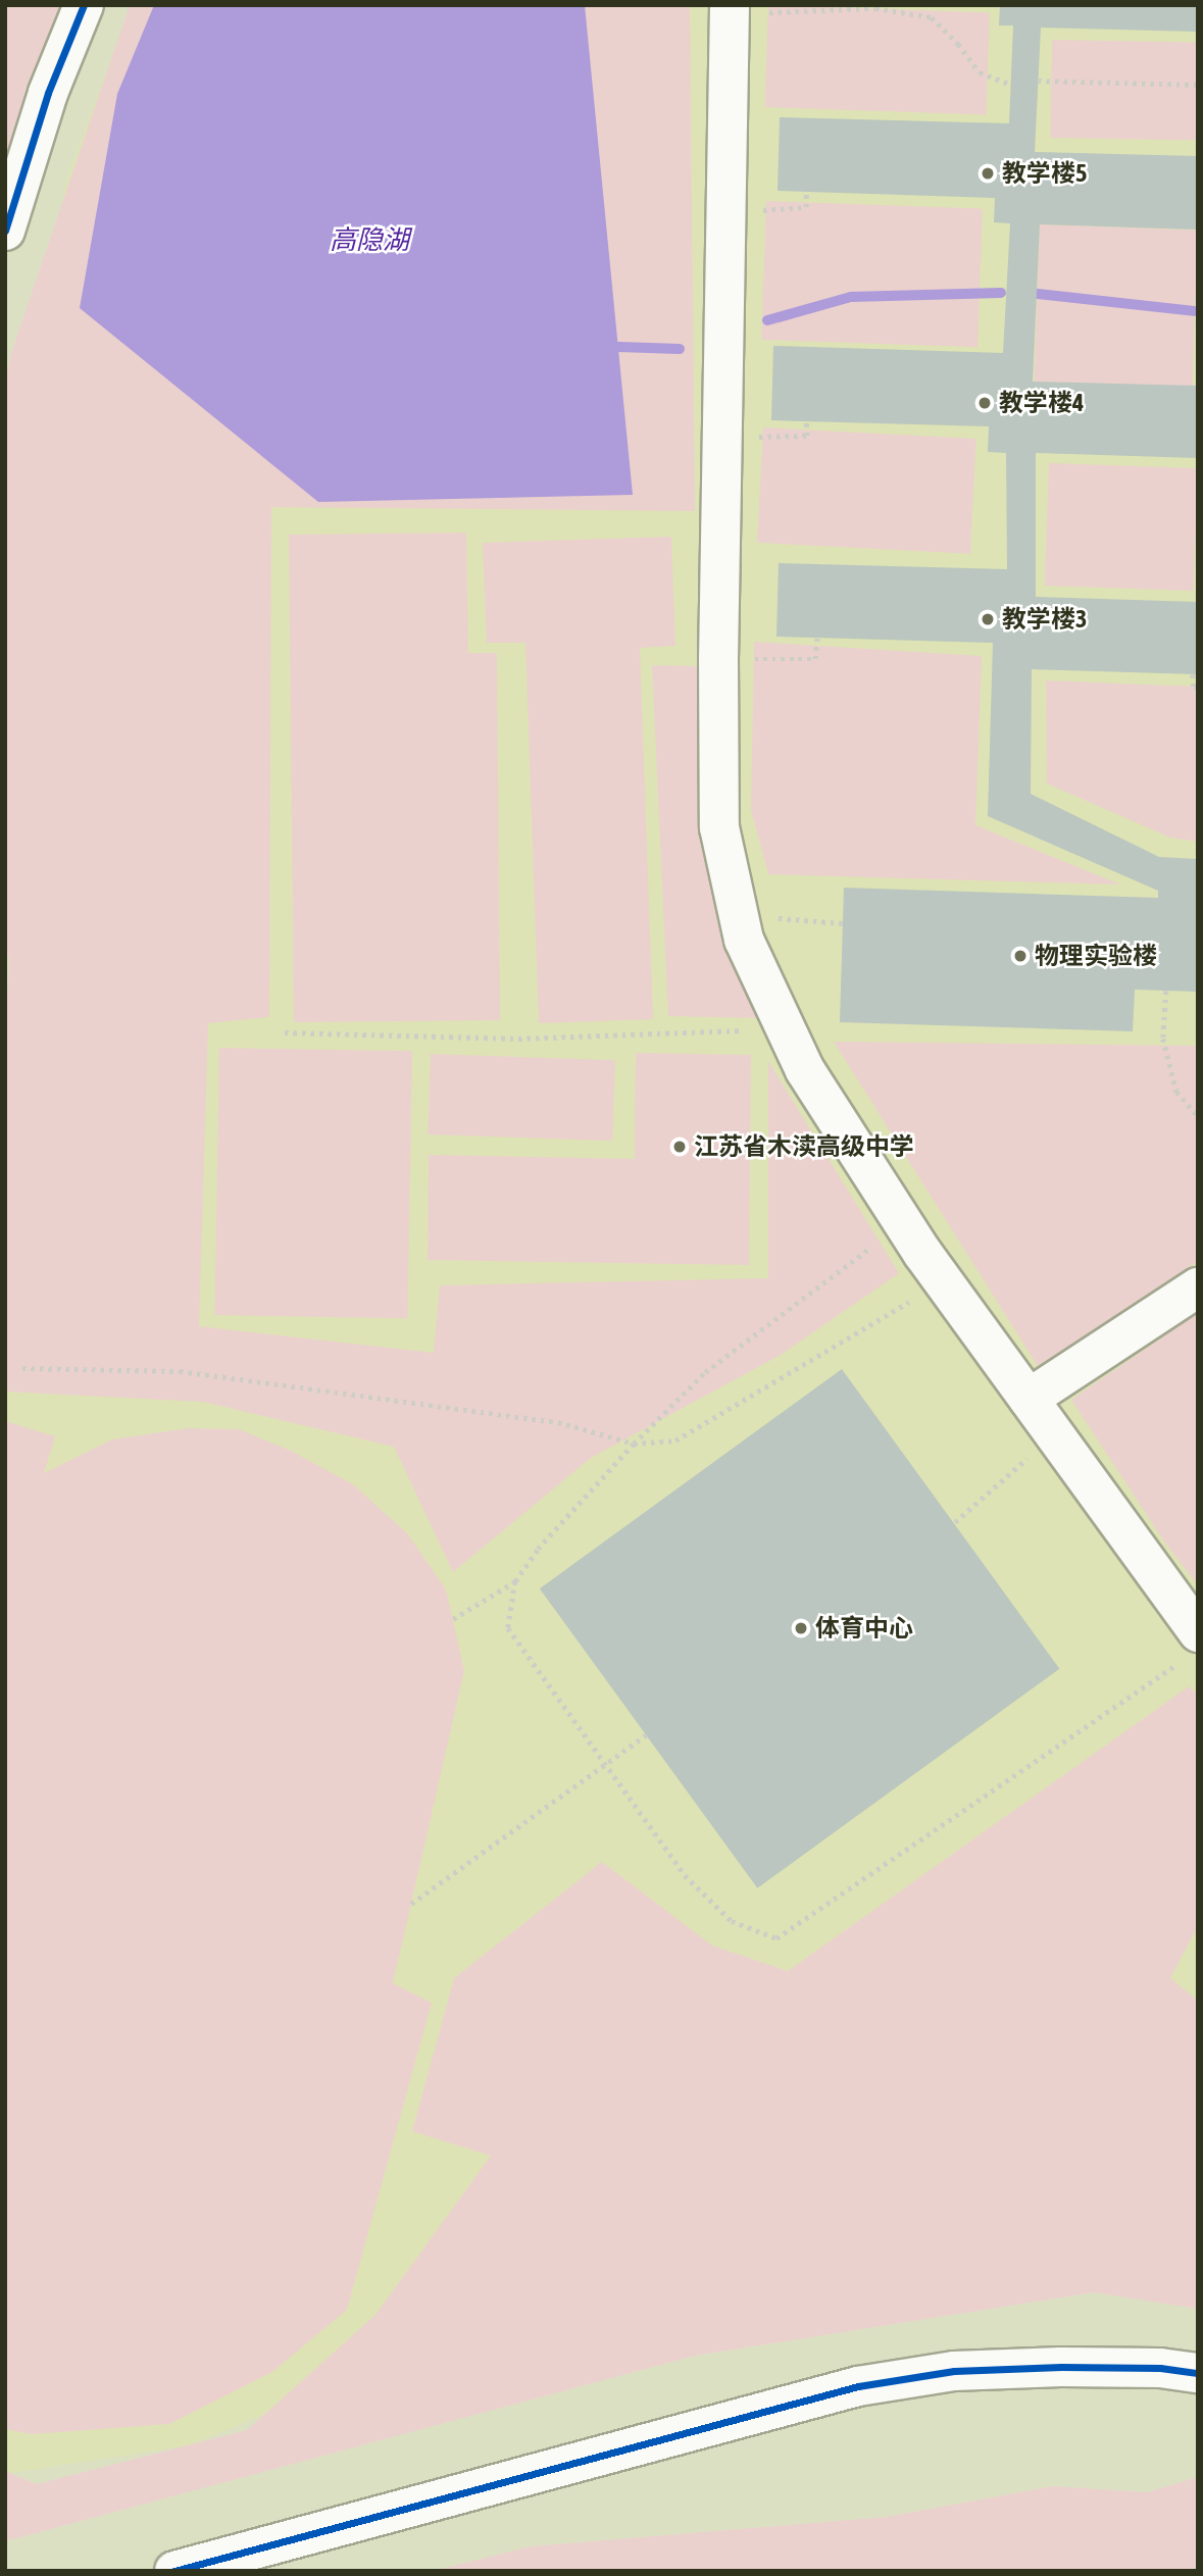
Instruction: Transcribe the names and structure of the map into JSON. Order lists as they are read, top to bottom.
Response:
{
  "water": ["高隐湖"],
  "places": [
    "教学楼5",
    "教学楼4",
    "教学楼3",
    "物理实验楼",
    "江苏省木渎高级中学",
    "体育中心"
  ]
}
